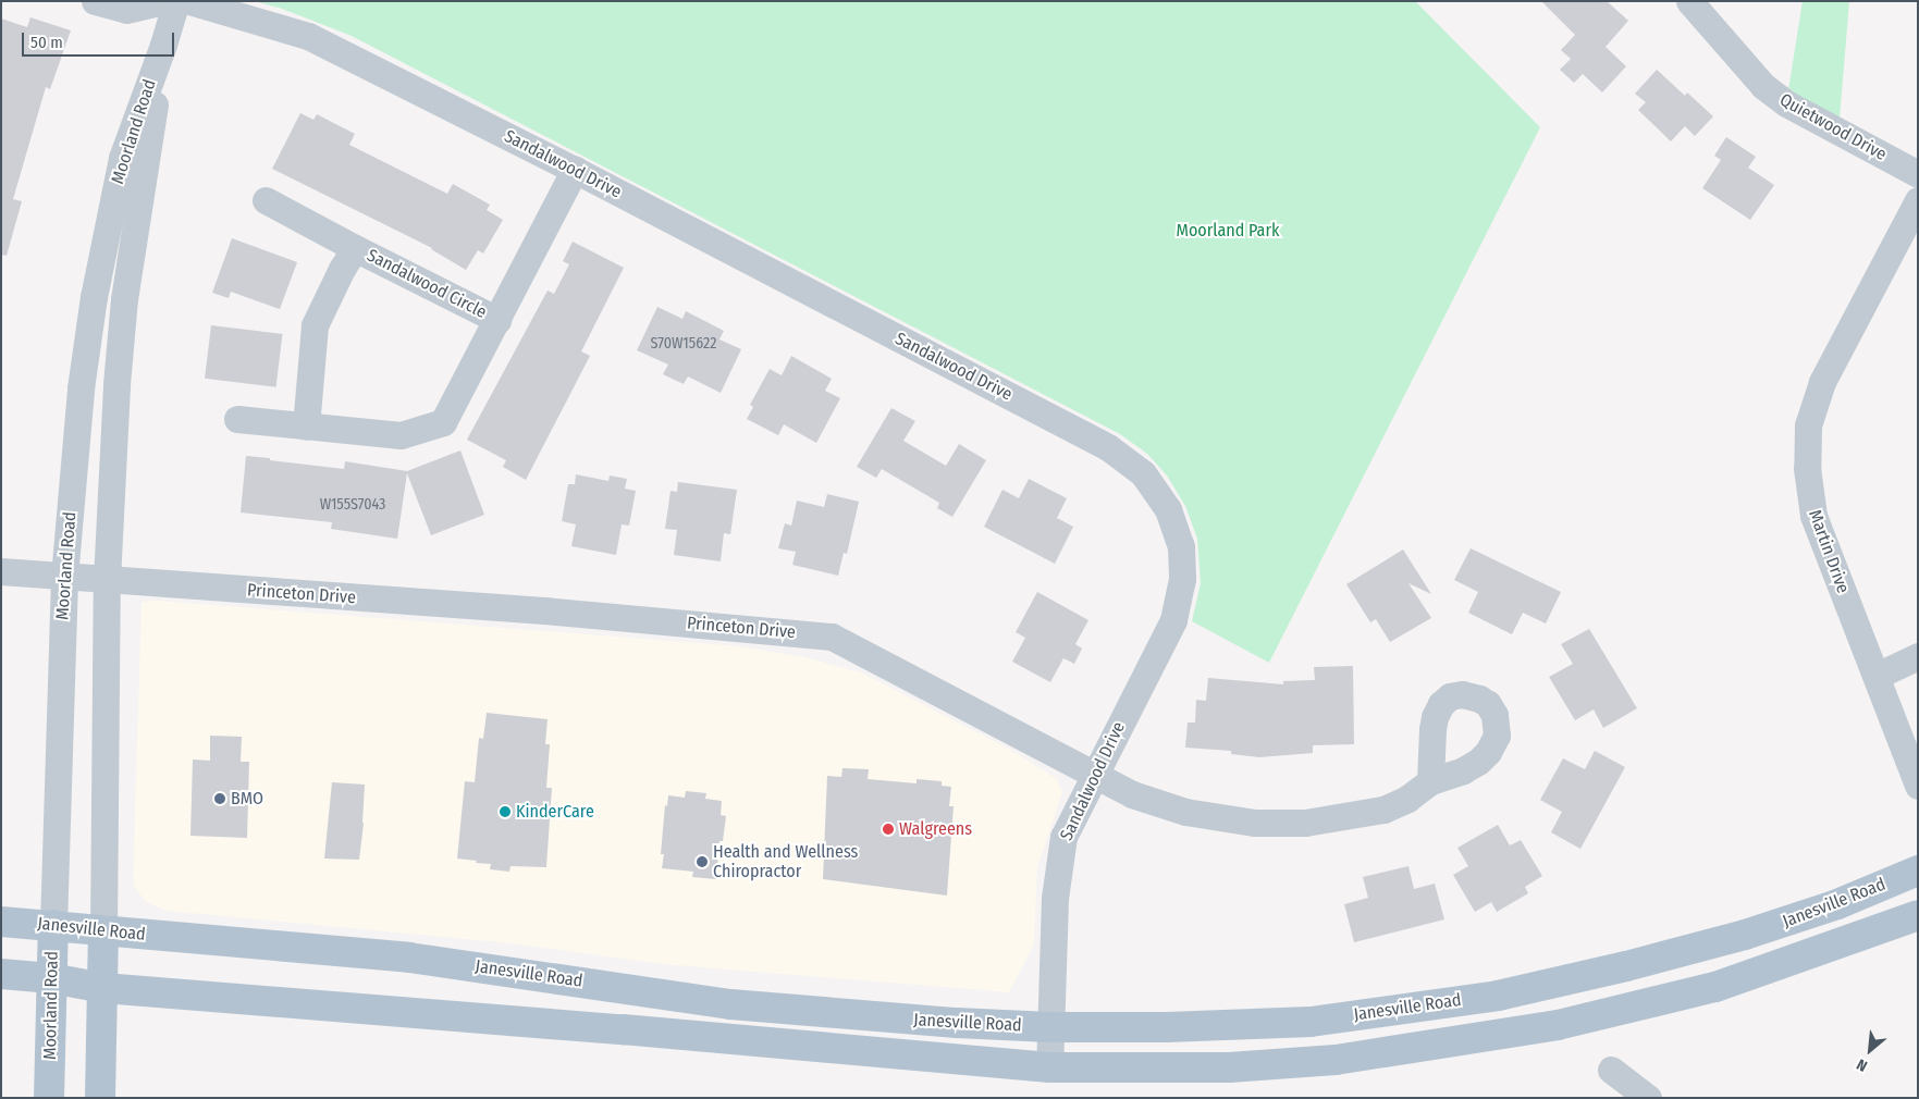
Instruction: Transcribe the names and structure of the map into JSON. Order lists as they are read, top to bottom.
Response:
{
  "streets": {
    "main road": ["Moorland Road", "Janesville Road"],
    "street": [
      "Quietwood Drive",
      "Sandalwood Drive",
      "Sandalwood Circle",
      "Martin Drive",
      "Princeton Drive"
    ]
  },
  "crossings": [
    ["Moorland Road", "Princeton Drive"],
    ["Moorland Road", "Janesville Road"],
    ["Sandalwood Drive", "Sandalwood Circle"],
    ["Sandalwood Drive", "Princeton Drive"],
    ["Sandalwood Drive", "Janesville Road"]
  ],
  "parks": ["Moorland Park"],
  "places": [
    "BMO",
    "KinderCare",
    "Walgreens",
    "Health and Wellness Chiropractor"
  ],
  "house_numbers": ["S70W15622", "W155S7043"],
  "scale_bar": "50 m",
  "north": "bottom left"
}
